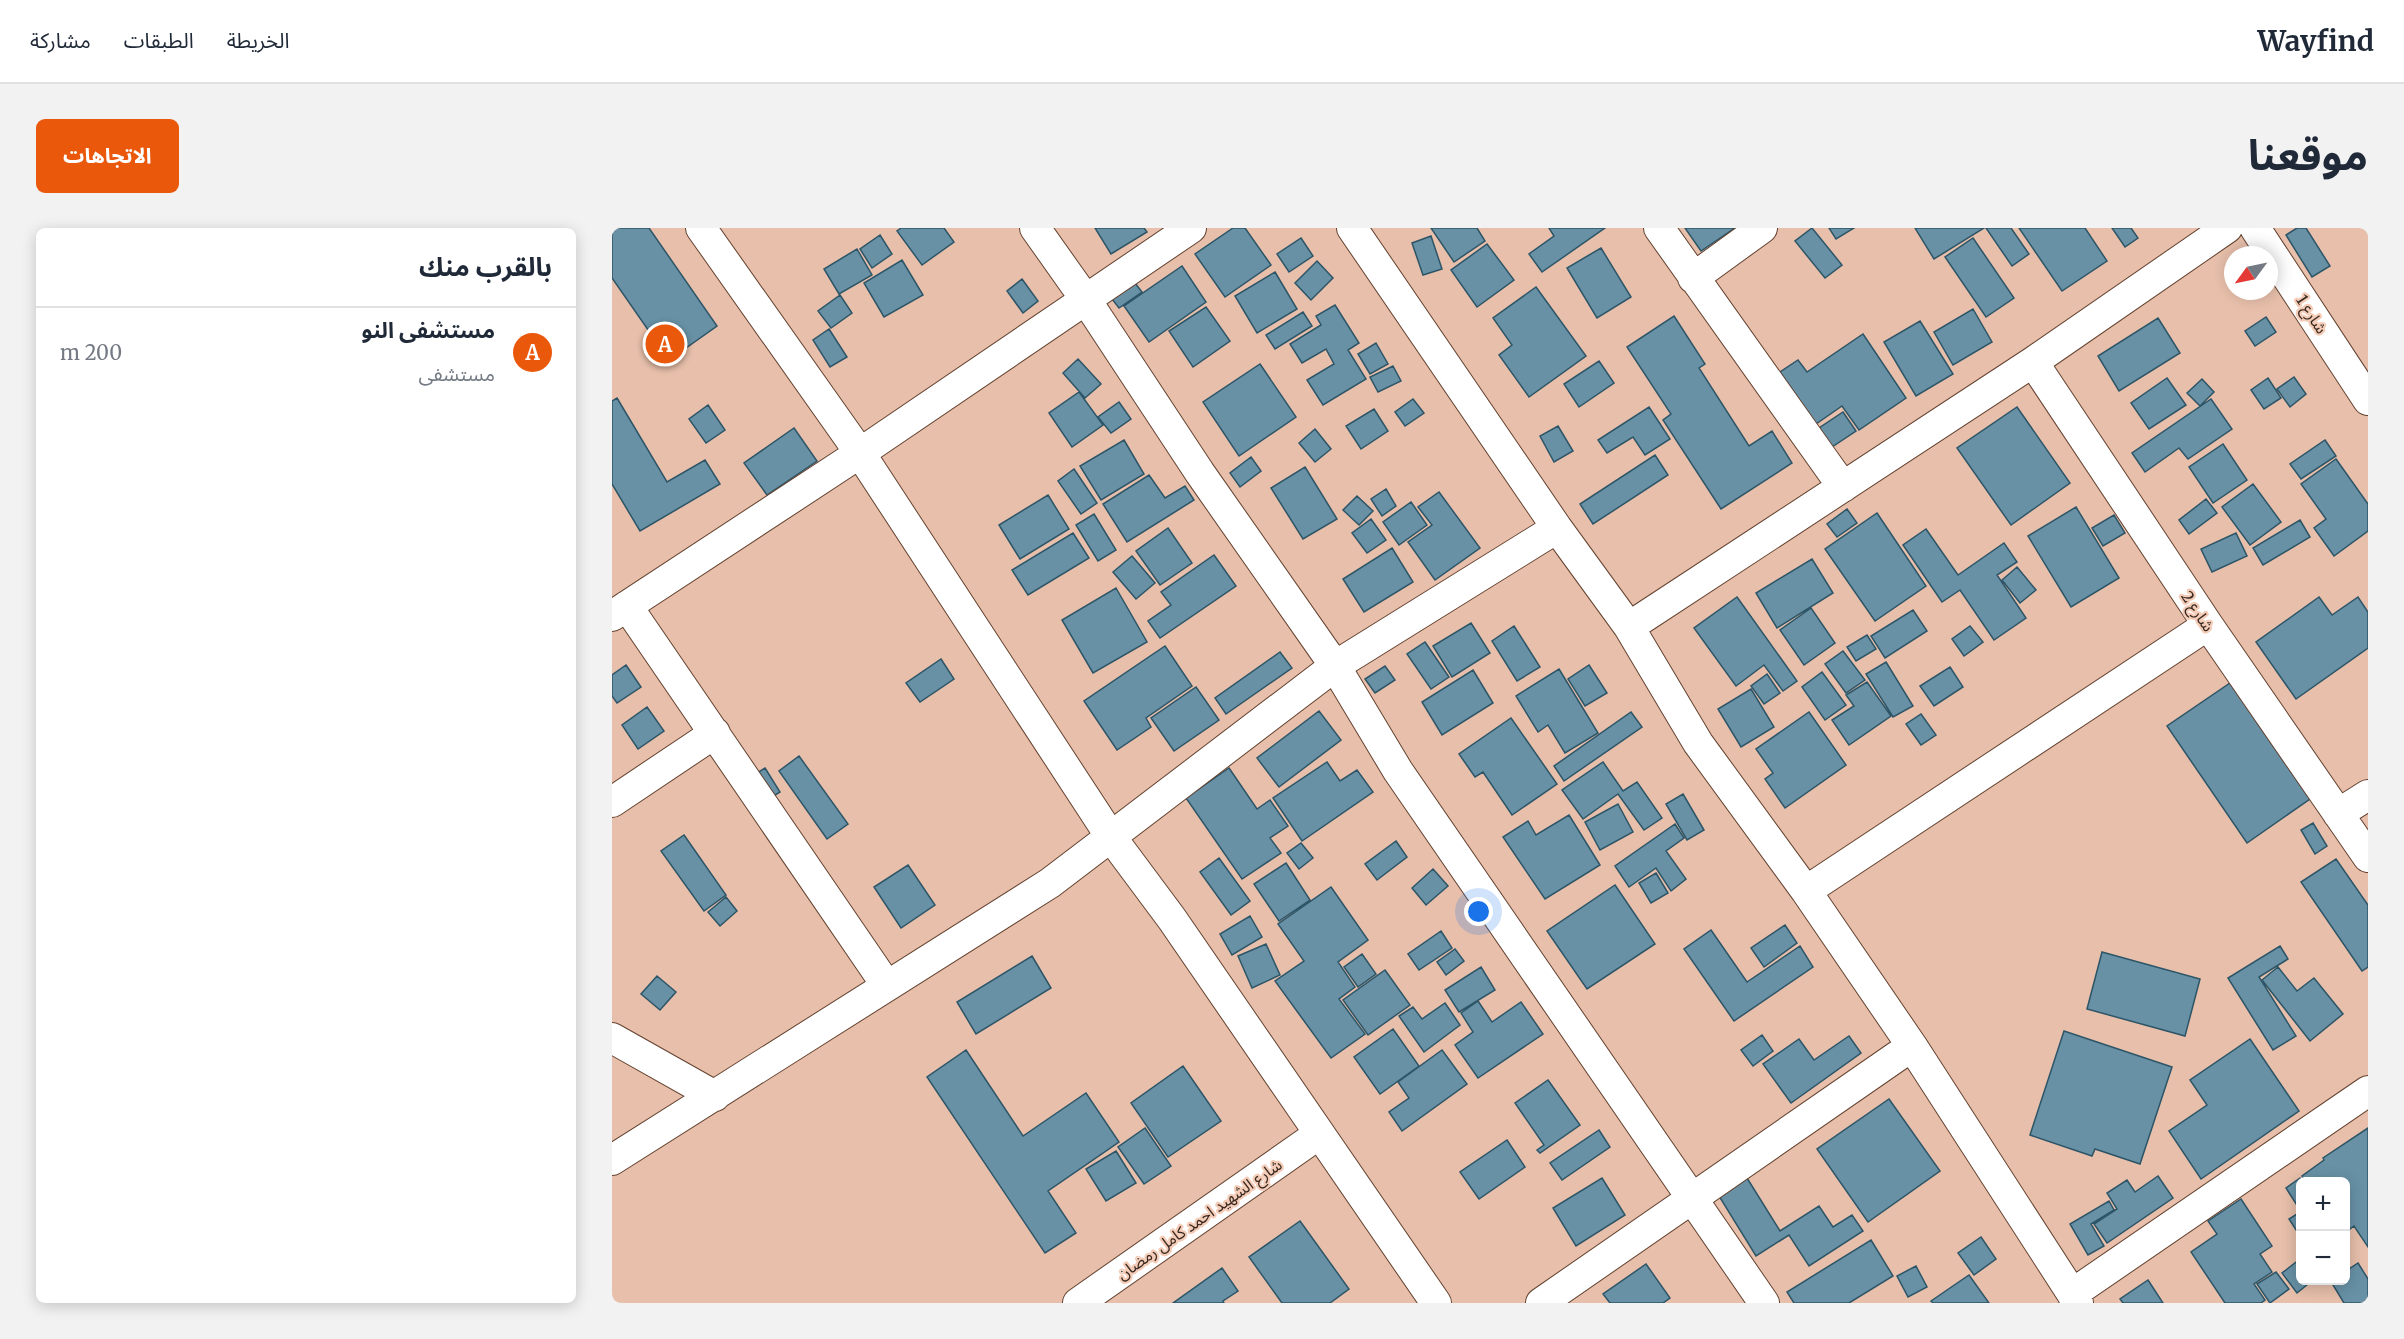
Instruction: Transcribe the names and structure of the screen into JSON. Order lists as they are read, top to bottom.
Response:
{
  "streets": {
    "street": ["شارع 1", "شارع 2", "شارع الشهيد احمد كامل رمضان"]
  },
  "north": "bottom left",
  "page": {
    "header": "Wayfind",
    "nav": ["الخريطة", "الطبقات", "مشاركة"],
    "title": "موقعنا",
    "buttons": "الاتجاهات",
    "heading": "بالقرب منك",
    "list": [
      {
        "mark": "A",
        "name": "مستشفى النو",
        "note": "مستشفى",
        "value": "200 m"
      }
    ],
    "pins": "A",
    "map_buttons": ["+", "−"]
  }
}
